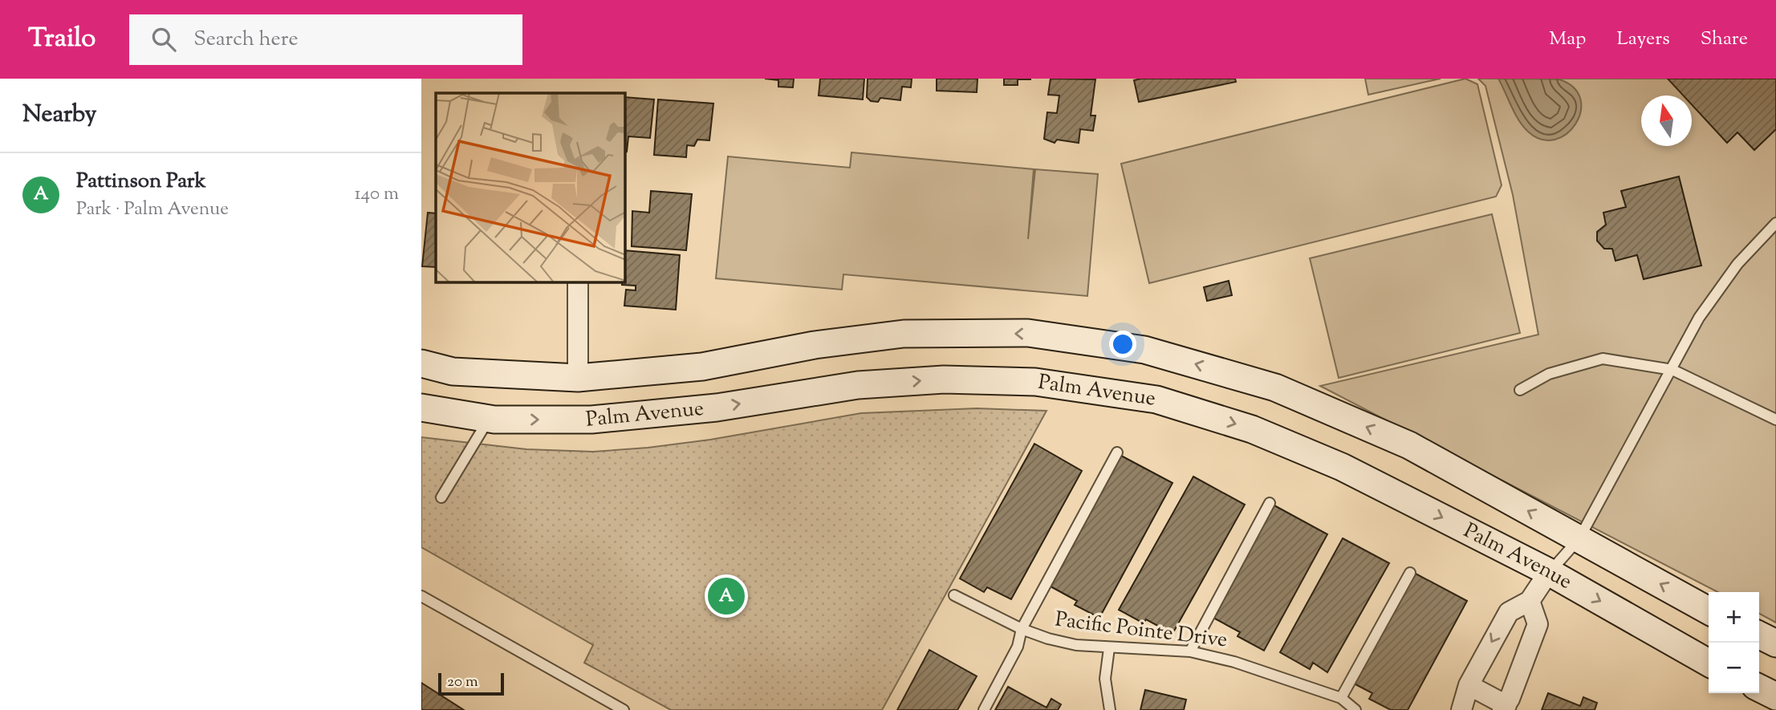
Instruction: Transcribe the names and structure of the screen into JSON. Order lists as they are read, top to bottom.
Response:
{
  "streets": {
    "street": ["Palm Avenue"],
    "lane": ["Pacific Pointe Drive"]
  },
  "scale_bar": "20 m",
  "north": "top",
  "page": {
    "header": "Trailo",
    "search": "Search here",
    "nav": ["Map", "Layers", "Share"],
    "heading": "Nearby",
    "list": [
      {
        "mark": "A",
        "name": "Pattinson Park",
        "note": "Park · Palm Avenue",
        "value": "140 m"
      }
    ],
    "pins": "A",
    "map_buttons": ["+", "−"],
    "scale": "20 m"
  }
}
